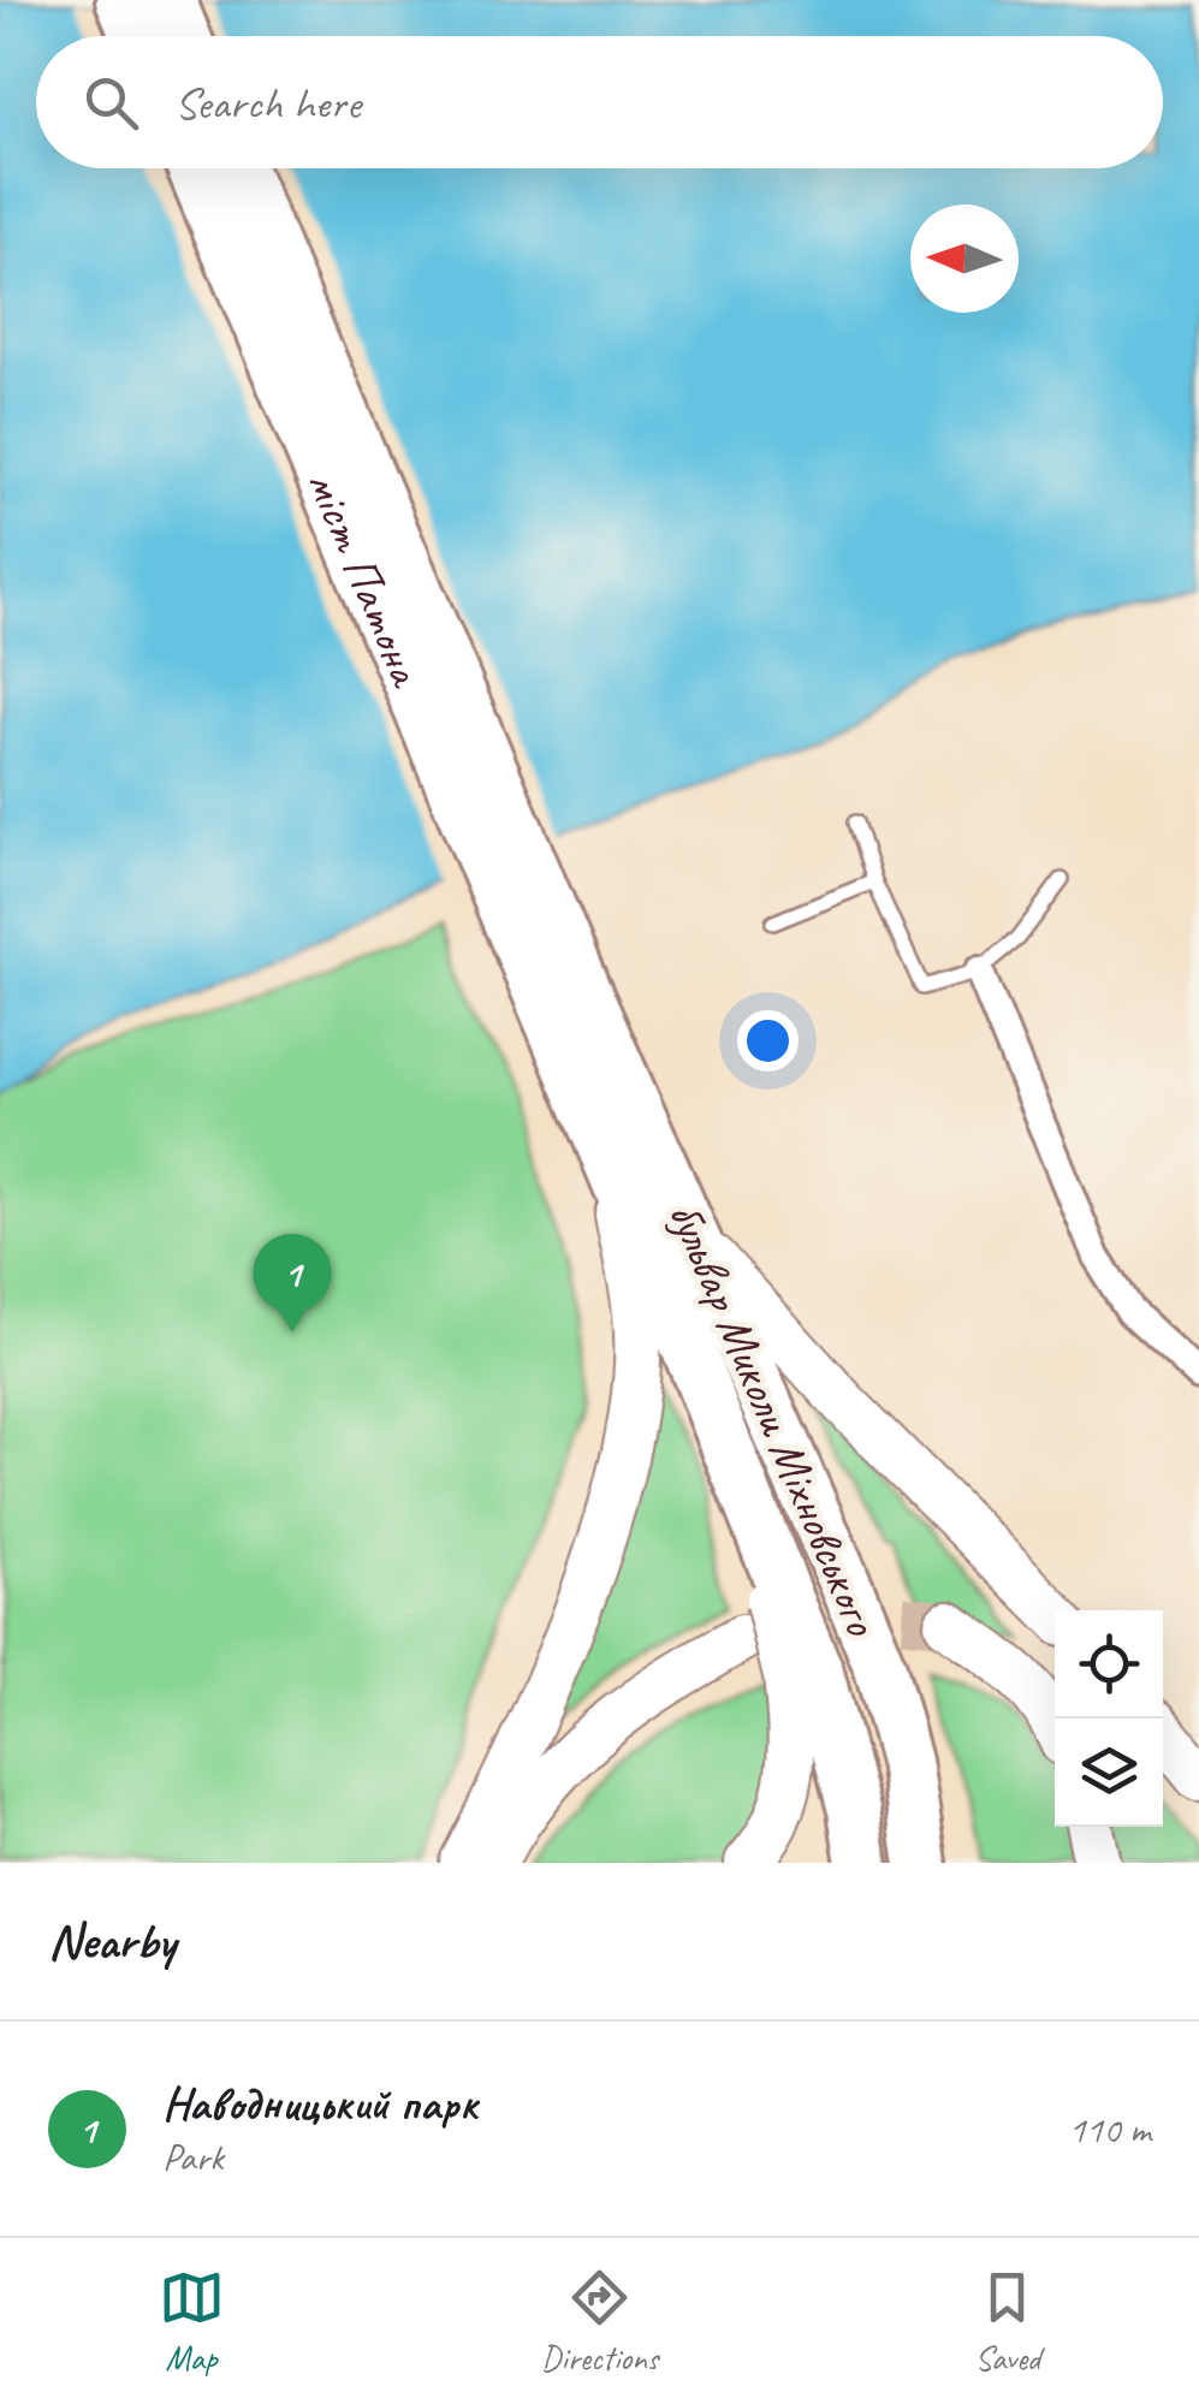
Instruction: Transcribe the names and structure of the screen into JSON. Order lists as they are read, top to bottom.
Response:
{
  "streets": {
    "highway": ["міст Патона", "бульвар Миколи Міхновського"]
  },
  "crossings": [
    ["міст Патона", "бульвар Миколи Міхновського"]
  ],
  "north": "left",
  "page": {
    "search": "Search here",
    "pins": "1",
    "heading": "Nearby",
    "list": [
      {
        "mark": "1",
        "name": "Наводницький парк",
        "note": "Park",
        "value": "110 m"
      }
    ],
    "nav": ["Map", "Directions", "Saved"]
  }
}
